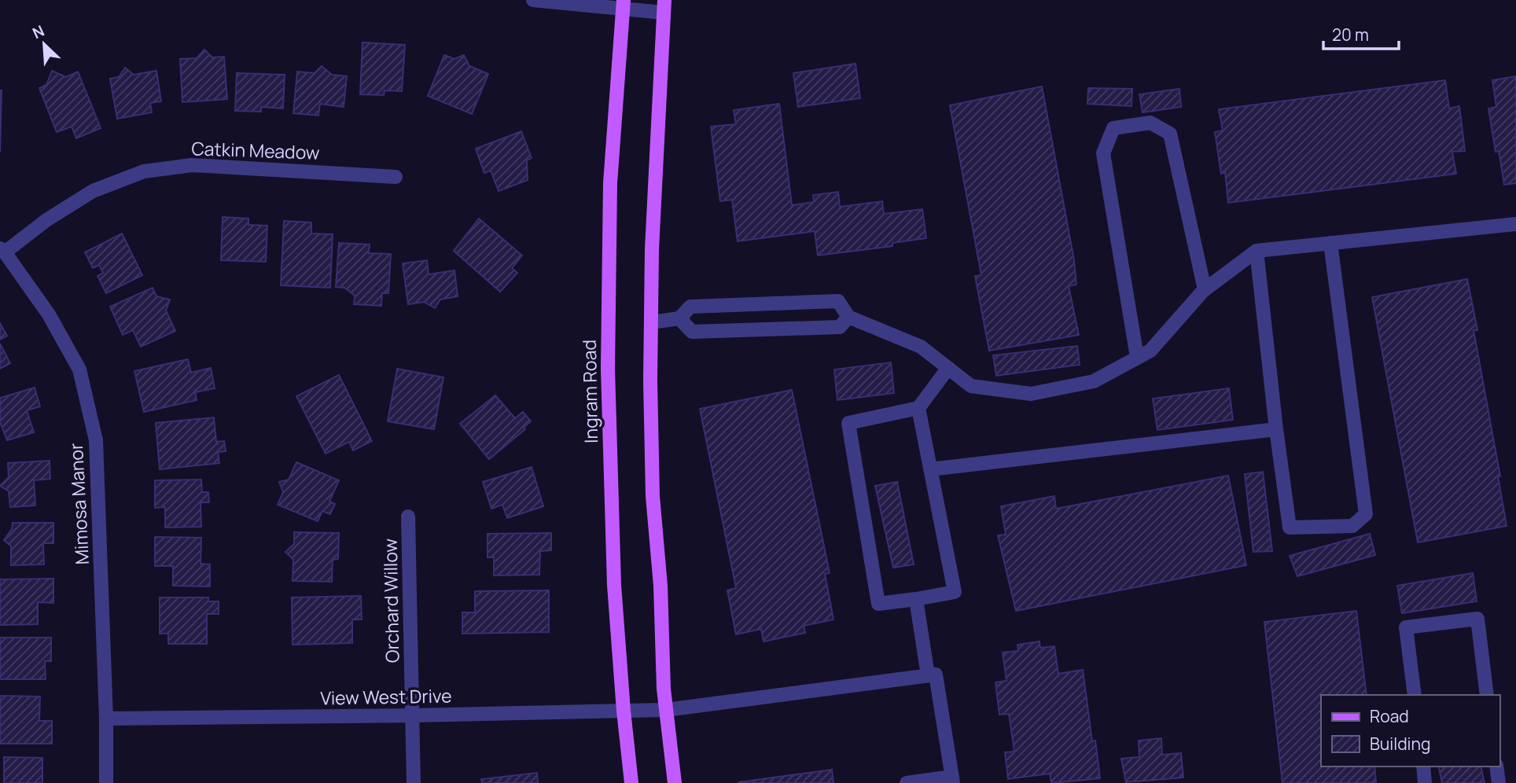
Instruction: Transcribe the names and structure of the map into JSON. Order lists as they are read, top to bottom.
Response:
{
  "streets": {
    "main road": ["Ingram Road"],
    "street": [
      "Catkin Meadow",
      "Mimosa Manor",
      "Orchard Willow",
      "View West Drive"
    ]
  },
  "crossings": [
    ["Catkin Meadow", "Mimosa Manor"],
    ["Ingram Road", "View West Drive"],
    ["Mimosa Manor", "View West Drive"],
    ["Orchard Willow", "View West Drive"]
  ],
  "legend": ["Road", "Building"],
  "scale_bar": "20 m",
  "north": "top left"
}
